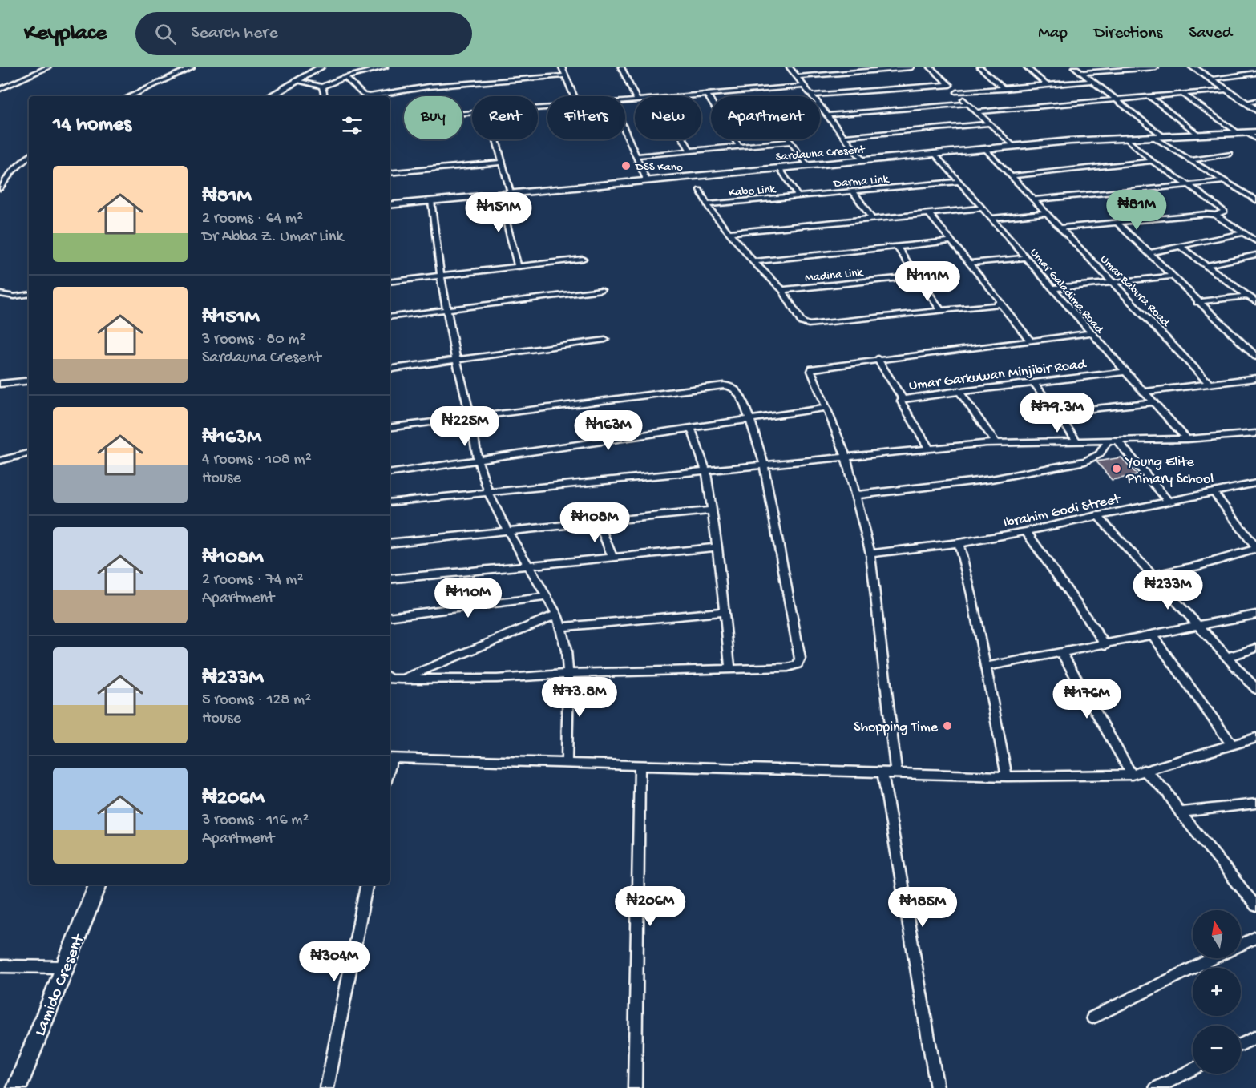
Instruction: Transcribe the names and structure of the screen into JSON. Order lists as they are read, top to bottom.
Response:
{
  "streets": {
    "street": [
      "Sardauna Cresent",
      "Darma Link",
      "Kabo Link",
      "Madina Link",
      "Umar Galadima Road",
      "Umar Babura Road",
      "Umar Garkuwan Minjibir Road",
      "Ibrahim Godi Street",
      "Lamido Cresent"
    ]
  },
  "crossings": [
    ["Sardauna Cresent", "Umar Galadima Road"],
    ["Sardauna Cresent", "Umar Babura Road"],
    ["Darma Link", "Kabo Link"],
    ["Darma Link", "Umar Galadima Road"],
    ["Umar Galadima Road", "Umar Garkuwan Minjibir Road"]
  ],
  "places": ["DSS Kano", "Young Elite Primary School", "Shopping Time"],
  "north": "top",
  "page": {
    "header": "Keyplace",
    "search": "Search here",
    "nav": ["Map", "Directions", "Saved"],
    "chip": [
      "Buy",
      "Rent",
      "Filters",
      "New",
      "Apartment"
    ],
    "heading": "14 homes",
    "list": [
      {
        "name": "₦81M",
        "note": "2 rooms · 64 m² · Dr Abba Z. Umar Link"
      },
      {
        "name": "₦151M",
        "note": "3 rooms · 80 m² · Sardauna Cresent"
      },
      {
        "name": "₦163M",
        "note": "4 rooms · 108 m² · House"
      },
      {
        "name": "₦108M",
        "note": "2 rooms · 74 m² · Apartment"
      },
      {
        "name": "₦233M",
        "note": "5 rooms · 128 m² · House"
      },
      {
        "name": "₦206M",
        "note": "3 rooms · 116 m² · Apartment"
      }
    ],
    "price": [
      "₦81M",
      "₦151M",
      "₦111M",
      "₦79.3M",
      "₦225M",
      "₦163M",
      "₦108M",
      "₦233M",
      "₦110M",
      "₦73.8M",
      "₦176M",
      "₦206M",
      "₦185M",
      "₦304M"
    ],
    "map_buttons": ["+", "−"]
  }
}
